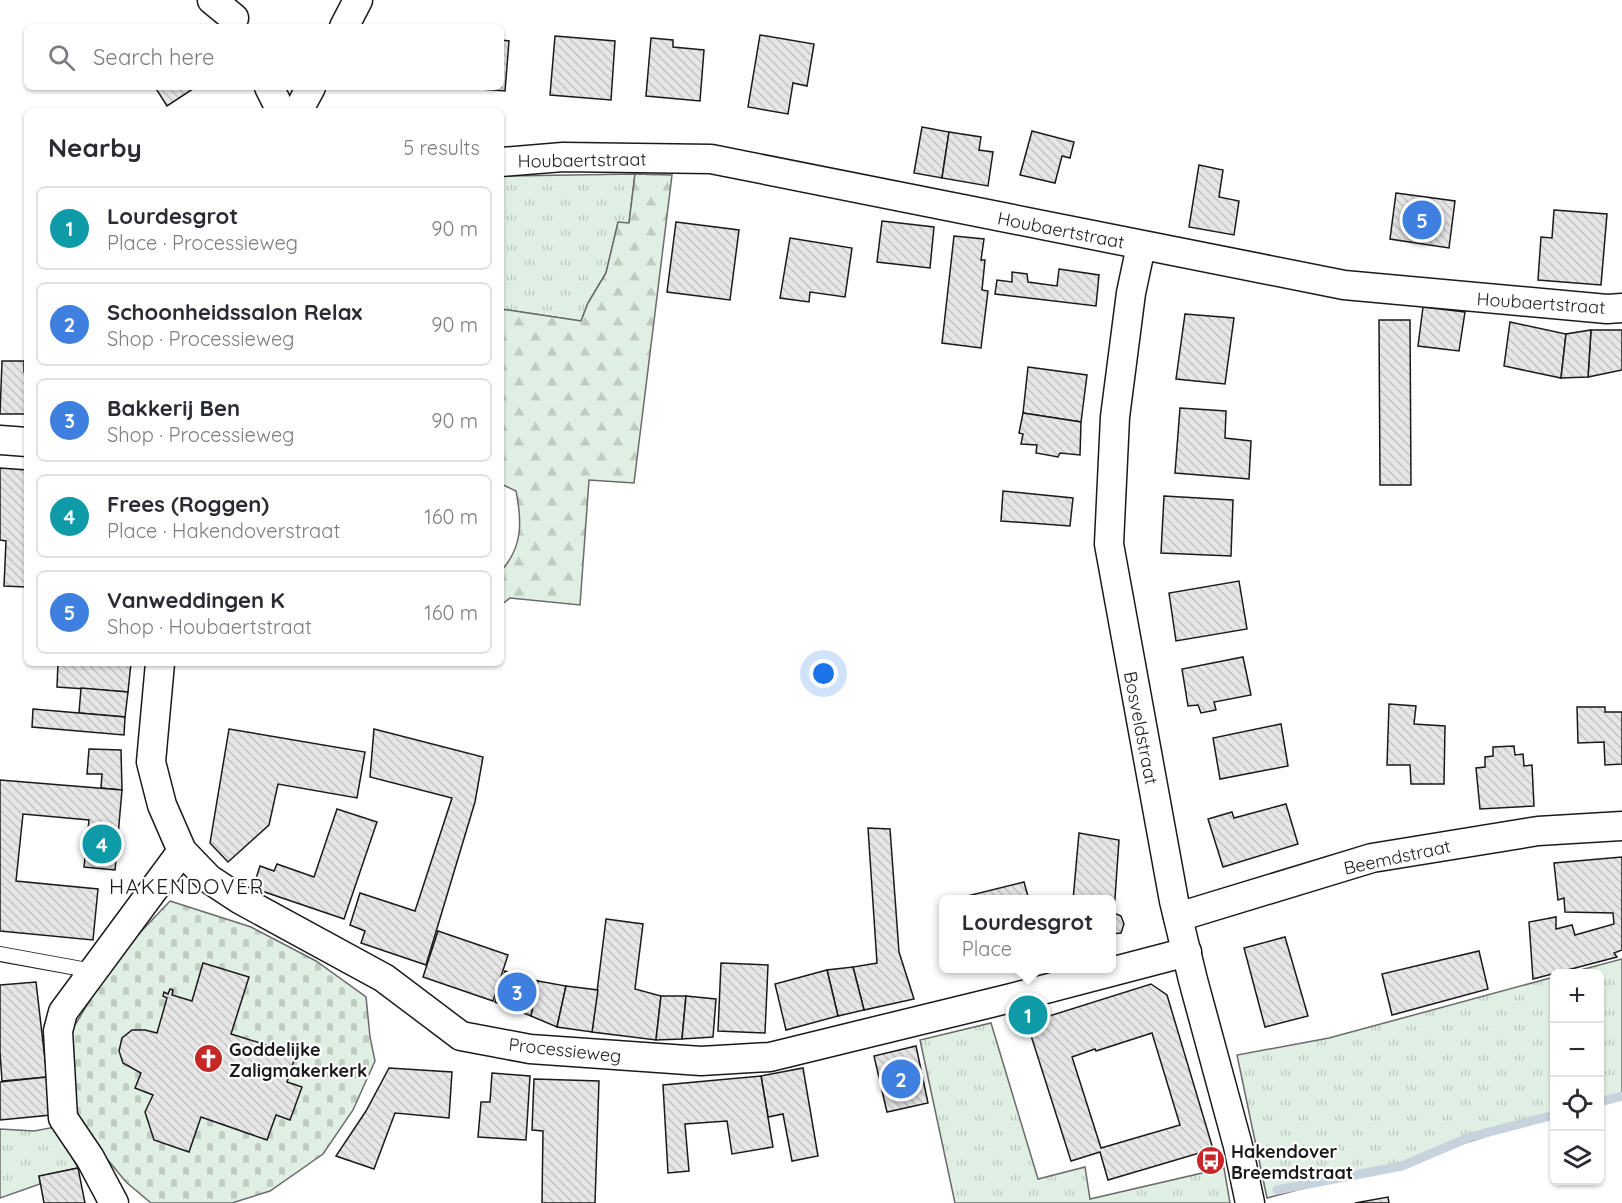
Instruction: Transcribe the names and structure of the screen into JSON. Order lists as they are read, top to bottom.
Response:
{
  "streets": {
    "street": [
      "Houbaertstraat",
      "Bosveldstraat",
      "Beemdstraat",
      "Processieweg"
    ]
  },
  "crossings": [
    ["Houbaertstraat", "Bosveldstraat"],
    ["Bosveldstraat", "Beemdstraat"],
    ["Bosveldstraat", "Processieweg"]
  ],
  "districts": ["HAKENDOVER"],
  "places": {
    "church": ["Goddelijke Zaligmakerkerk"],
    "bus stop": ["Hakendover Breemdstraat"]
  },
  "page": {
    "search": "Search here",
    "heading": ["Nearby", "5 results"],
    "list": [
      {
        "mark": "1",
        "name": "Lourdesgrot",
        "note": "Place · Processieweg",
        "value": "90 m"
      },
      {
        "mark": "2",
        "name": "Schoonheidssalon Relax",
        "note": "Shop · Processieweg",
        "value": "90 m"
      },
      {
        "mark": "3",
        "name": "Bakkerij Ben",
        "note": "Shop · Processieweg",
        "value": "90 m"
      },
      {
        "mark": "4",
        "name": "Frees (Roggen)",
        "note": "Place · Hakendoverstraat",
        "value": "160 m"
      },
      {
        "mark": "5",
        "name": "Vanweddingen K",
        "note": "Shop · Houbaertstraat",
        "value": "160 m"
      }
    ],
    "pins": [
      "5",
      "4",
      "3",
      "1",
      "2"
    ],
    "popup": ["Lourdesgrot", "Place"],
    "map_buttons": ["+", "−"]
  }
}
